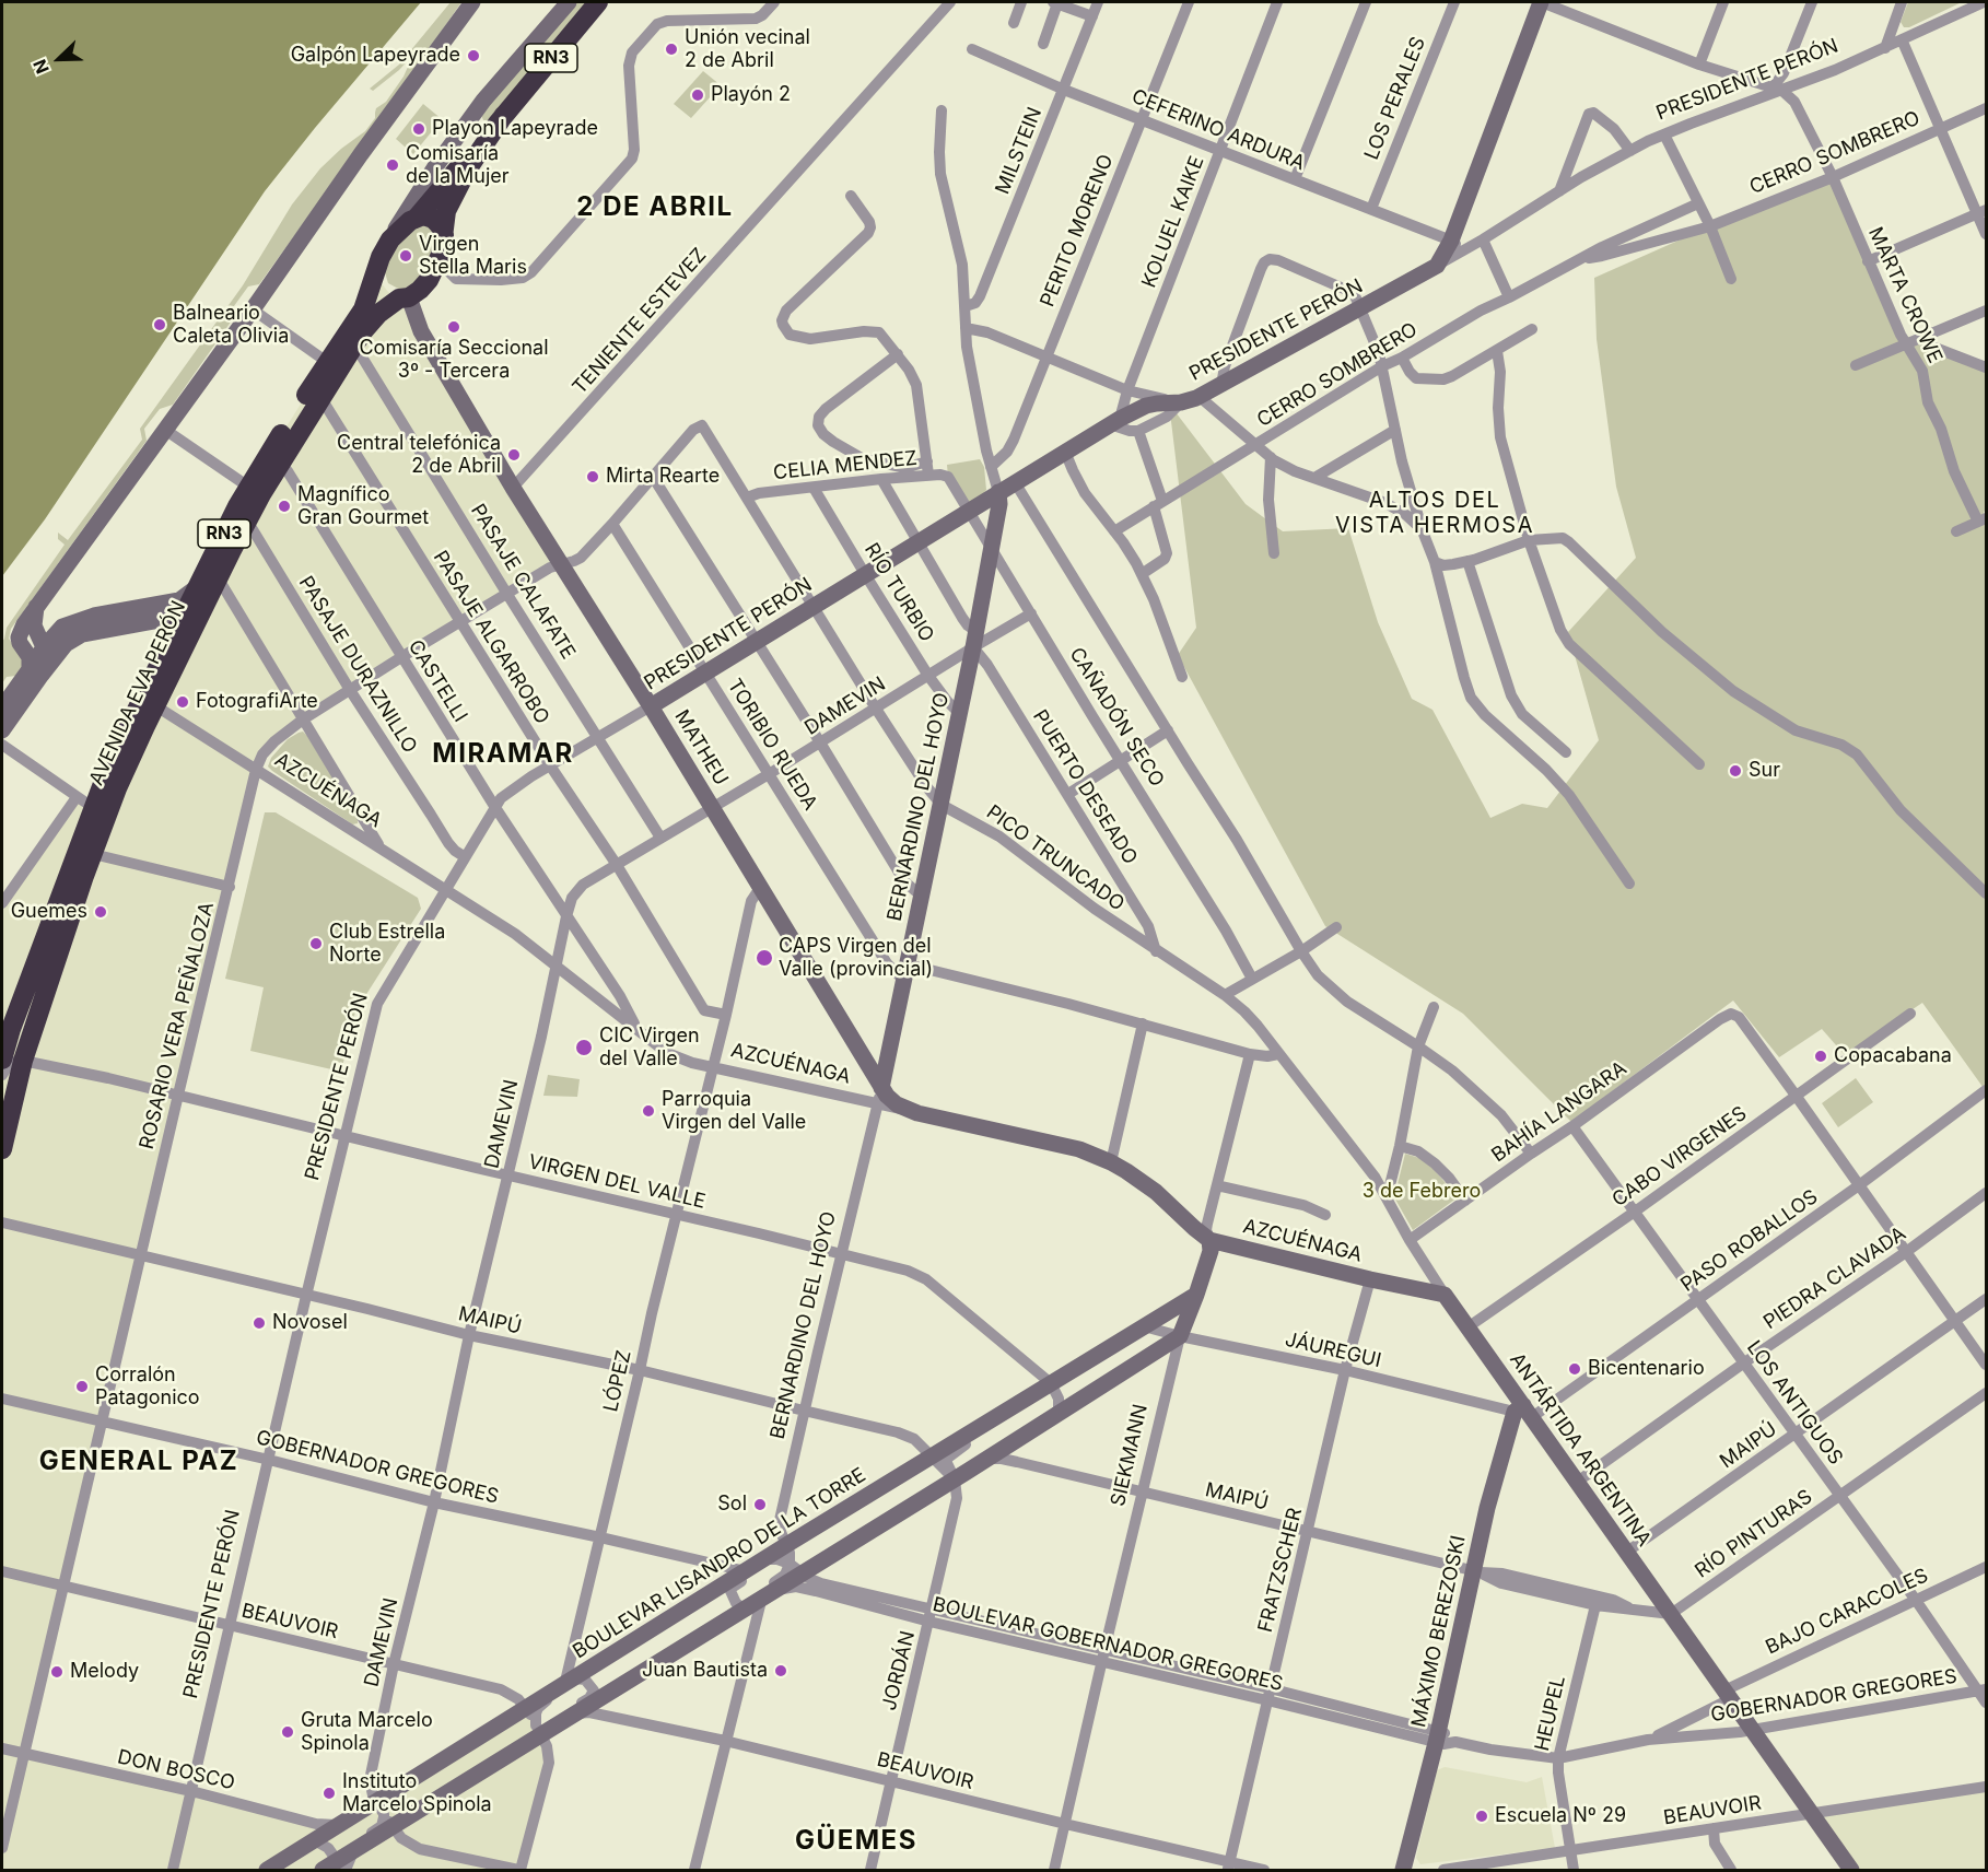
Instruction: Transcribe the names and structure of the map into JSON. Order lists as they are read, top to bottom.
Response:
{
  "streets": {
    "highway": ["RN3", "AVENIDA EVA PERÓN"],
    "street": [
      "PRESIDENTE PERÓN",
      "LOS PERALES",
      "CEFERINO ARDURA",
      "MILSTEIN",
      "CERRO SOMBRERO",
      "KOLUEL KAIKE",
      "PERITO MORENO",
      "MARTA CROWE",
      "TENIENTE ESTEVEZ",
      "CELIA MENDEZ",
      "PASAJE CALAFATE",
      "RÍO TURBIO",
      "PASAJE ALGARROBO",
      "PASAJE DURAZNILLO",
      "CASTELLI",
      "DAMEVIN",
      "CAÑADÓN SECO",
      "TORIBIO RUEDA",
      "MATHEU",
      "PUERTO DESEADO",
      "AZCUÉNAGA",
      "BERNARDINO DEL HOYO",
      "PICO TRUNCADO",
      "ROSARIO VERA PEÑALOZA",
      "BAHÍA LANGARA",
      "CABO VIRGENES",
      "VIRGEN DEL VALLE",
      "PASO ROBALLOS",
      "PIEDRA CLAVADA",
      "MAIPÚ",
      "JÁUREGUI",
      "LÓPEZ",
      "LOS ANTIGUOS",
      "ANTÁRTIDA ARGENTINA",
      "SIEKMANN",
      "GOBERNADOR GREGORES",
      "RÍO PINTURAS",
      "BOULEVAR LISANDRO DE LA TORRE",
      "FRATZSCHER",
      "BAJO CARACOLES",
      "BEAUVOIR",
      "MÁXIMO BEREZOSKI",
      "BOULEVAR GOBERNADOR GREGORES",
      "JORDÁN",
      "HEUPEL",
      "DON BOSCO"
    ]
  },
  "crossings": [
    ["PRESIDENTE PERÓN", "CEFERINO ARDURA"],
    ["PRESIDENTE PERÓN", "KOLUEL KAIKE"],
    ["PRESIDENTE PERÓN", "MARTA CROWE"],
    ["PRESIDENTE PERÓN", "PASAJE CALAFATE"],
    ["PRESIDENTE PERÓN", "RÍO TURBIO"],
    ["PRESIDENTE PERÓN", "PASAJE ALGARROBO"],
    ["PRESIDENTE PERÓN", "PASAJE DURAZNILLO"],
    ["PRESIDENTE PERÓN", "CASTELLI"],
    ["PRESIDENTE PERÓN", "CAÑADÓN SECO"],
    ["PRESIDENTE PERÓN", "TORIBIO RUEDA"],
    ["PRESIDENTE PERÓN", "MATHEU"],
    ["PRESIDENTE PERÓN", "PUERTO DESEADO"],
    ["PRESIDENTE PERÓN", "AZCUÉNAGA"],
    ["PRESIDENTE PERÓN", "BERNARDINO DEL HOYO"],
    ["PRESIDENTE PERÓN", "PICO TRUNCADO"],
    ["PRESIDENTE PERÓN", "VIRGEN DEL VALLE"],
    ["PRESIDENTE PERÓN", "MAIPÚ"],
    ["PRESIDENTE PERÓN", "GOBERNADOR GREGORES"],
    ["PRESIDENTE PERÓN", "BEAUVOIR"],
    ["PRESIDENTE PERÓN", "DON BOSCO"],
    ["LOS PERALES", "CEFERINO ARDURA"],
    ["CEFERINO ARDURA", "MILSTEIN"],
    ["CEFERINO ARDURA", "KOLUEL KAIKE"],
    ["CEFERINO ARDURA", "PERITO MORENO"],
    ["MILSTEIN", "BERNARDINO DEL HOYO"],
    ["CERRO SOMBRERO", "MARTA CROWE"],
    ["PERITO MORENO", "BERNARDINO DEL HOYO"],
    ["TENIENTE ESTEVEZ", "MATHEU"],
    ["CELIA MENDEZ", "RÍO TURBIO"],
    ["CELIA MENDEZ", "CAÑADÓN SECO"],
    ["CELIA MENDEZ", "PUERTO DESEADO"],
    ["CELIA MENDEZ", "PICO TRUNCADO"],
    ["PASAJE CALAFATE", "AVENIDA EVA PERÓN"],
    ["PASAJE CALAFATE", "DAMEVIN"],
    ["PASAJE CALAFATE", "ROSARIO VERA PEÑALOZA"],
    ["RÍO TURBIO", "DAMEVIN"],
    ["RÍO TURBIO", "BERNARDINO DEL HOYO"],
    ["PASAJE ALGARROBO", "AVENIDA EVA PERÓN"],
    ["PASAJE ALGARROBO", "DAMEVIN"],
    ["PASAJE ALGARROBO", "ROSARIO VERA PEÑALOZA"],
    ["PASAJE ALGARROBO", "LÓPEZ"],
    ["PASAJE DURAZNILLO", "AVENIDA EVA PERÓN"],
    ["PASAJE DURAZNILLO", "ROSARIO VERA PEÑALOZA"],
    ["CASTELLI", "AVENIDA EVA PERÓN"],
    ["CASTELLI", "DAMEVIN"],
    ["CASTELLI", "AZCUÉNAGA"],
    ["CASTELLI", "ROSARIO VERA PEÑALOZA"],
    ["AVENIDA EVA PERÓN", "MATHEU"],
    ["AVENIDA EVA PERÓN", "AZCUÉNAGA"],
    ["AVENIDA EVA PERÓN", "VIRGEN DEL VALLE"],
    ["DAMEVIN", "CAÑADÓN SECO"],
    ["DAMEVIN", "TORIBIO RUEDA"],
    ["DAMEVIN", "MATHEU"],
    ["DAMEVIN", "PUERTO DESEADO"],
    ["DAMEVIN", "AZCUÉNAGA"],
    ["DAMEVIN", "BERNARDINO DEL HOYO"],
    ["DAMEVIN", "PICO TRUNCADO"],
    ["DAMEVIN", "VIRGEN DEL VALLE"],
    ["DAMEVIN", "MAIPÚ"],
    ["DAMEVIN", "GOBERNADOR GREGORES"],
    ["DAMEVIN", "BOULEVAR LISANDRO DE LA TORRE"],
    ["DAMEVIN", "BEAUVOIR"],
    ["CAÑADÓN SECO", "BERNARDINO DEL HOYO"],
    ["TORIBIO RUEDA", "BERNARDINO DEL HOYO"],
    ["TORIBIO RUEDA", "ROSARIO VERA PEÑALOZA"],
    ["MATHEU", "AZCUÉNAGA"],
    ["MATHEU", "BERNARDINO DEL HOYO"],
    ["MATHEU", "ROSARIO VERA PEÑALOZA"],
    ["MATHEU", "LÓPEZ"],
    ["PUERTO DESEADO", "BERNARDINO DEL HOYO"],
    ["PUERTO DESEADO", "PICO TRUNCADO"],
    ["AZCUÉNAGA", "BERNARDINO DEL HOYO"],
    ["AZCUÉNAGA", "ROSARIO VERA PEÑALOZA"],
    ["AZCUÉNAGA", "LÓPEZ"],
    ["AZCUÉNAGA", "ANTÁRTIDA ARGENTINA"],
    ["AZCUÉNAGA", "SIEKMANN"],
    ["AZCUÉNAGA", "FRATZSCHER"],
    ["BERNARDINO DEL HOYO", "PICO TRUNCADO"],
    ["BERNARDINO DEL HOYO", "VIRGEN DEL VALLE"],
    ["BERNARDINO DEL HOYO", "MAIPÚ"],
    ["BERNARDINO DEL HOYO", "BOULEVAR LISANDRO DE LA TORRE"],
    ["BERNARDINO DEL HOYO", "BOULEVAR GOBERNADOR GREGORES"],
    ["PICO TRUNCADO", "ROSARIO VERA PEÑALOZA"],
    ["PICO TRUNCADO", "ANTÁRTIDA ARGENTINA"],
    ["ROSARIO VERA PEÑALOZA", "VIRGEN DEL VALLE"],
    ["ROSARIO VERA PEÑALOZA", "MAIPÚ"],
    ["ROSARIO VERA PEÑALOZA", "GOBERNADOR GREGORES"],
    ["ROSARIO VERA PEÑALOZA", "BEAUVOIR"],
    ["ROSARIO VERA PEÑALOZA", "DON BOSCO"],
    ["BAHÍA LANGARA", "CABO VIRGENES"],
    ["BAHÍA LANGARA", "LOS ANTIGUOS"],
    ["BAHÍA LANGARA", "ANTÁRTIDA ARGENTINA"],
    ["CABO VIRGENES", "LOS ANTIGUOS"],
    ["CABO VIRGENES", "ANTÁRTIDA ARGENTINA"],
    ["VIRGEN DEL VALLE", "LÓPEZ"],
    ["VIRGEN DEL VALLE", "BOULEVAR LISANDRO DE LA TORRE"],
    ["PASO ROBALLOS", "JÁUREGUI"],
    ["PASO ROBALLOS", "LOS ANTIGUOS"],
    ["PASO ROBALLOS", "ANTÁRTIDA ARGENTINA"],
    ["PASO ROBALLOS", "MÁXIMO BEREZOSKI"],
    ["PIEDRA CLAVADA", "LOS ANTIGUOS"],
    ["PIEDRA CLAVADA", "ANTÁRTIDA ARGENTINA"],
    ["MAIPÚ", "LÓPEZ"],
    ["MAIPÚ", "LOS ANTIGUOS"],
    ["MAIPÚ", "ANTÁRTIDA ARGENTINA"],
    ["MAIPÚ", "SIEKMANN"],
    ["MAIPÚ", "RÍO PINTURAS"],
    ["MAIPÚ", "BOULEVAR LISANDRO DE LA TORRE"],
    ["MAIPÚ", "FRATZSCHER"],
    ["MAIPÚ", "MÁXIMO BEREZOSKI"],
    ["MAIPÚ", "JORDÁN"],
    ["MAIPÚ", "HEUPEL"],
    ["JÁUREGUI", "ANTÁRTIDA ARGENTINA"],
    ["JÁUREGUI", "SIEKMANN"],
    ["JÁUREGUI", "BOULEVAR LISANDRO DE LA TORRE"],
    ["JÁUREGUI", "FRATZSCHER"],
    ["JÁUREGUI", "MÁXIMO BEREZOSKI"],
    ["LÓPEZ", "GOBERNADOR GREGORES"],
    ["LÓPEZ", "BOULEVAR LISANDRO DE LA TORRE"],
    ["LOS ANTIGUOS", "GOBERNADOR GREGORES"],
    ["LOS ANTIGUOS", "RÍO PINTURAS"],
    ["LOS ANTIGUOS", "BAJO CARACOLES"],
    ["ANTÁRTIDA ARGENTINA", "GOBERNADOR GREGORES"],
    ["ANTÁRTIDA ARGENTINA", "RÍO PINTURAS"],
    ["ANTÁRTIDA ARGENTINA", "BAJO CARACOLES"],
    ["ANTÁRTIDA ARGENTINA", "BEAUVOIR"],
    ["ANTÁRTIDA ARGENTINA", "MÁXIMO BEREZOSKI"],
    ["SIEKMANN", "BOULEVAR LISANDRO DE LA TORRE"],
    ["SIEKMANN", "BEAUVOIR"],
    ["SIEKMANN", "BOULEVAR GOBERNADOR GREGORES"],
    ["GOBERNADOR GREGORES", "BOULEVAR LISANDRO DE LA TORRE"],
    ["GOBERNADOR GREGORES", "BAJO CARACOLES"],
    ["GOBERNADOR GREGORES", "MÁXIMO BEREZOSKI"],
    ["GOBERNADOR GREGORES", "BOULEVAR GOBERNADOR GREGORES"],
    ["GOBERNADOR GREGORES", "HEUPEL"],
    ["BOULEVAR LISANDRO DE LA TORRE", "BEAUVOIR"],
    ["BOULEVAR LISANDRO DE LA TORRE", "BOULEVAR GOBERNADOR GREGORES"],
    ["BOULEVAR LISANDRO DE LA TORRE", "JORDÁN"],
    ["BOULEVAR LISANDRO DE LA TORRE", "DON BOSCO"],
    ["FRATZSCHER", "BEAUVOIR"],
    ["FRATZSCHER", "BOULEVAR GOBERNADOR GREGORES"],
    ["BEAUVOIR", "JORDÁN"],
    ["BEAUVOIR", "HEUPEL"],
    ["MÁXIMO BEREZOSKI", "BOULEVAR GOBERNADOR GREGORES"],
    ["BOULEVAR GOBERNADOR GREGORES", "JORDÁN"]
  ],
  "districts": [
    "2 DE ABRIL",
    "ALTOS DEL VISTA HERMOSA",
    "MIRAMAR",
    "GENERAL PAZ",
    "GÜEMES"
  ],
  "parks": ["3 de Febrero"],
  "places": [
    "Unión vecinal 2 de Abril",
    "Galpón Lapeyrade",
    "Playón 2",
    "Playon Lapeyrade",
    "Comisaría de la Mujer",
    "Virgen Stella Maris",
    "Balneario Caleta Olivia",
    "Comisaría Seccional 3º - Tercera",
    "Central telefónica 2 de Abril",
    "Mirta Rearte",
    "Magnífico Gran Gourmet",
    "FotografiArte",
    "Sur",
    "Guemes",
    "Club Estrella Norte",
    "CAPS Virgen del Valle (provincial)",
    "CIC Virgen del Valle",
    "Copacabana",
    "Parroquia Virgen del Valle",
    "Novosel",
    "Bicentenario",
    "Corralón Patagonico",
    "Sol",
    "Juan Bautista",
    "Melody",
    "Gruta Marcelo Spinola",
    "Instituto Marcelo Spinola",
    "Escuela Nº 29"
  ],
  "north": "bottom left"
}
